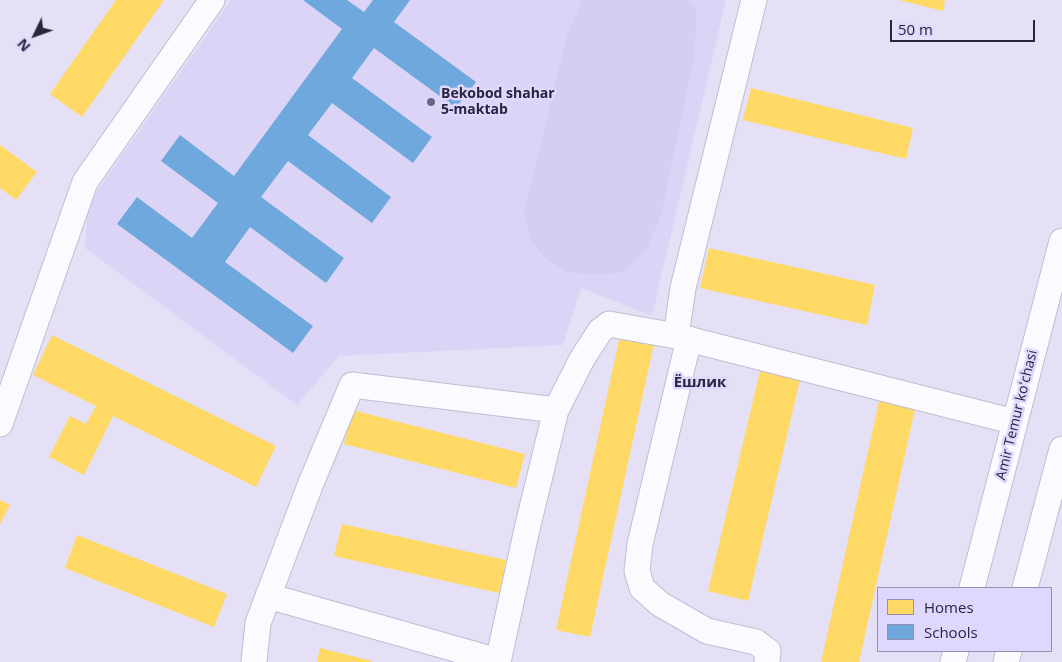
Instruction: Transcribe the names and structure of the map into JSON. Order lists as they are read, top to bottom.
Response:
{
  "streets": {
    "street": ["Amir Temur koʻchasi"]
  },
  "districts": ["Ёшлик"],
  "places": ["Bekobod shahar 5-maktab"],
  "legend": ["Homes", "Schools"],
  "scale_bar": "50 m",
  "north": "bottom left"
}
